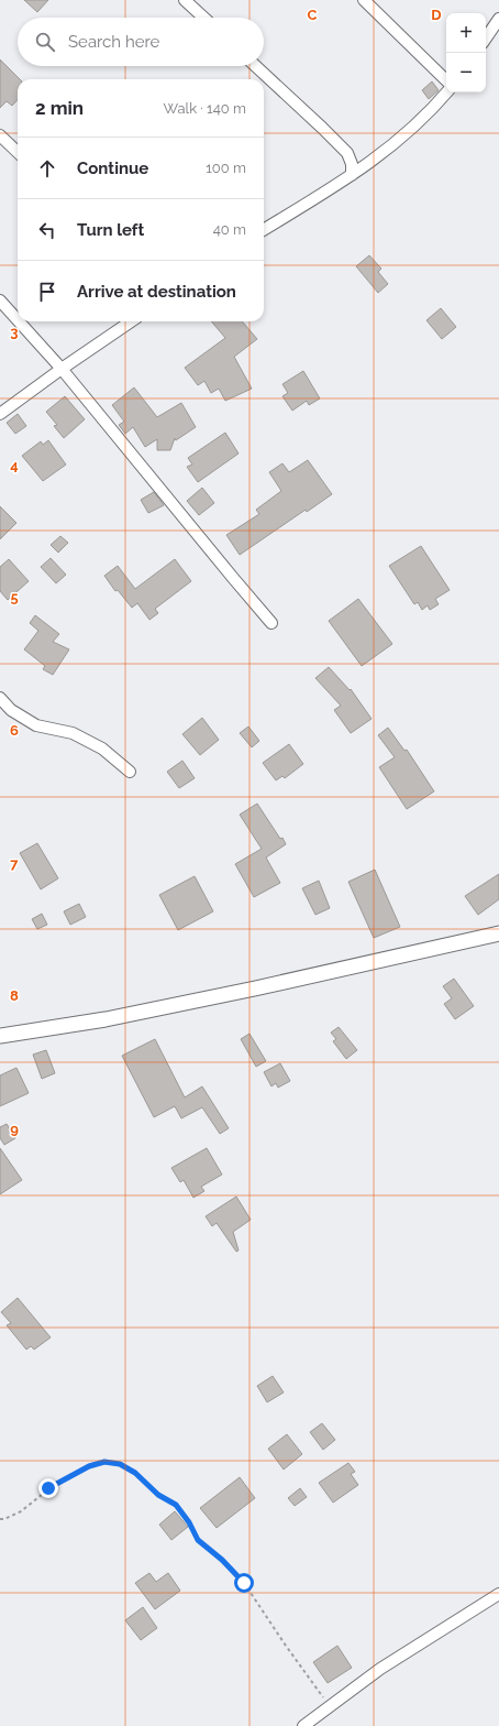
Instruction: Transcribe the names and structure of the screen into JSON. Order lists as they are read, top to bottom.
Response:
{
  "page": {
    "map_buttons": ["+", "−"],
    "search": "Search here",
    "heading": ["2 min", "Walk · 140 m"],
    "list": [
      ["Continue", "100 m"],
      ["Turn left", "40 m"],
      "Arrive at destination"
    ]
  },
  "grid": {
    "columns": ["C", "D"],
    "rows": [
      "3",
      "4",
      "5",
      "6",
      "7",
      "8",
      "9"
    ]
  }
}
